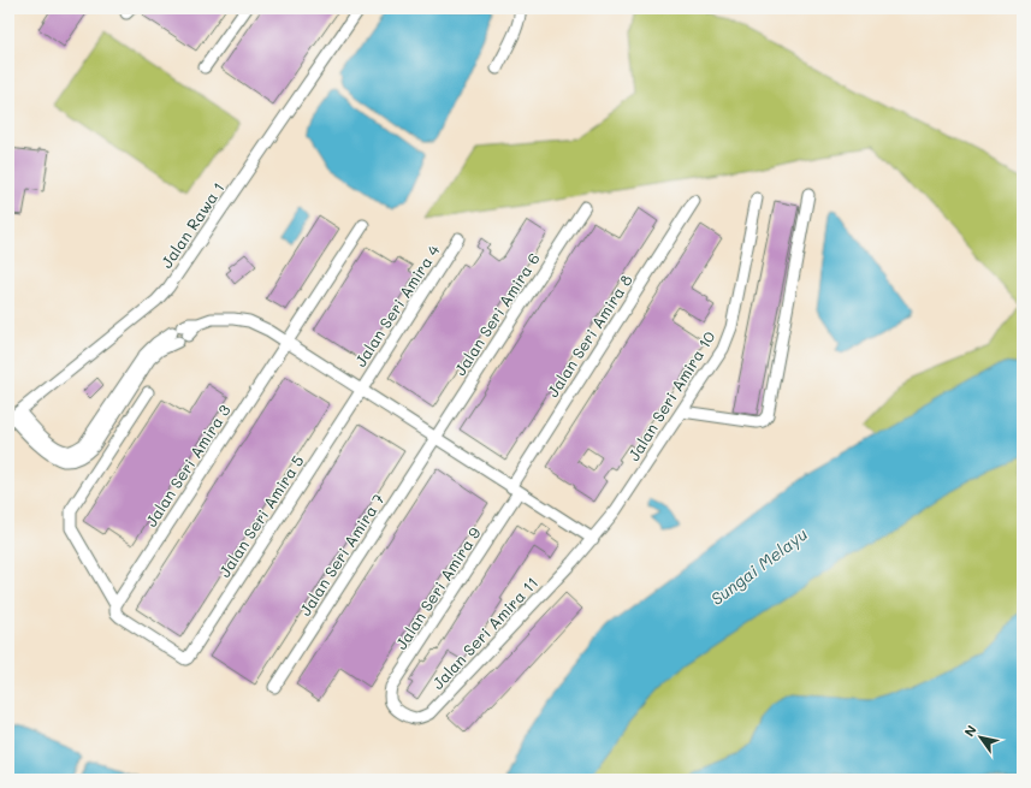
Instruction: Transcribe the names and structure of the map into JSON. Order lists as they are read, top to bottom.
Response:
{
  "streets": {
    "street": [
      "Jalan Rawa 1",
      "Jalan Seri Amira 4",
      "Jalan Seri Amira 6",
      "Jalan Seri Amira 8",
      "Jalan Seri Amira 10",
      "Jalan Seri Amira 3",
      "Jalan Seri Amira 5",
      "Jalan Seri Amira 7",
      "Jalan Seri Amira 9",
      "Jalan Seri Amira 11"
    ]
  },
  "crossings": [
    ["Jalan Seri Amira 4", "Jalan Seri Amira 5"],
    ["Jalan Seri Amira 6", "Jalan Seri Amira 7"],
    ["Jalan Seri Amira 8", "Jalan Seri Amira 9"],
    ["Jalan Seri Amira 10", "Jalan Seri Amira 11"],
    ["Jalan Seri Amira 3", "Jalan Seri Amira 5"],
    ["Jalan Seri Amira 9", "Jalan Seri Amira 11"]
  ],
  "water": ["Sungai Melayu"],
  "north": "top left"
}
